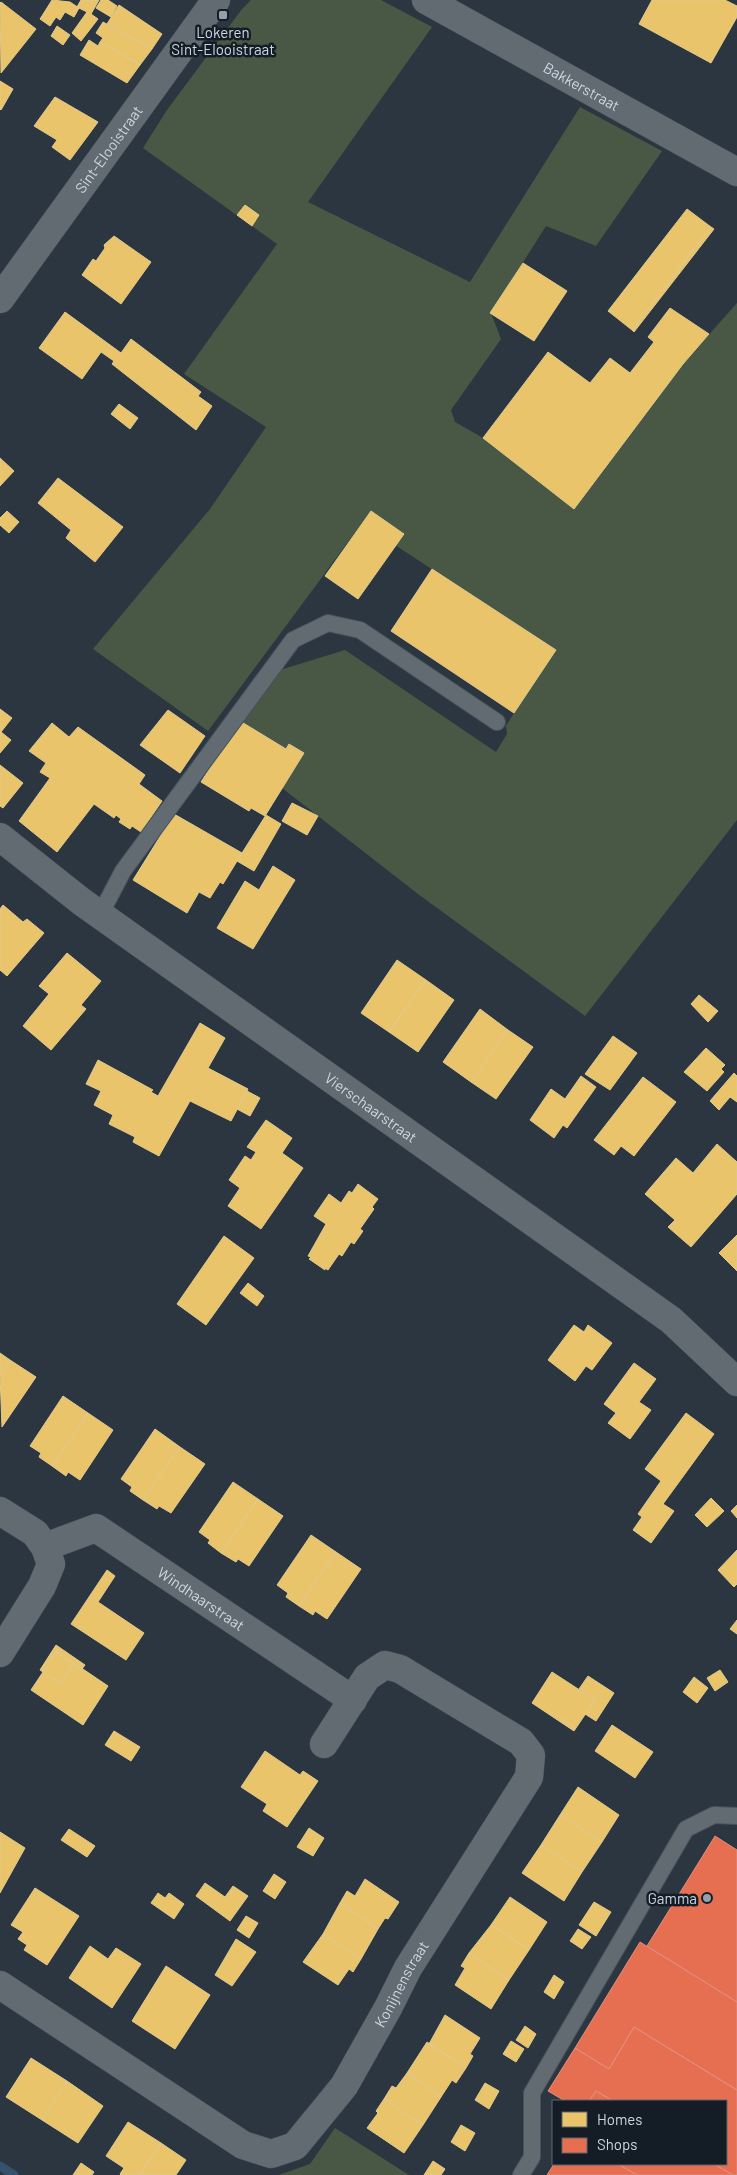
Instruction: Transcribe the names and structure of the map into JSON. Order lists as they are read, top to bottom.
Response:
{
  "streets": {
    "street": [
      "Bakkerstraat",
      "Sint-Elooistraat",
      "Vierschaarstraat",
      "Windhaarstraat",
      "Konijnenstraat"
    ]
  },
  "crossings": [
    ["Windhaarstraat", "Konijnenstraat"]
  ],
  "places": {
    "transit": ["Lokeren Sint-Elooistraat"],
    "other": ["Gamma"]
  },
  "legend": ["Homes", "Shops"]
}
